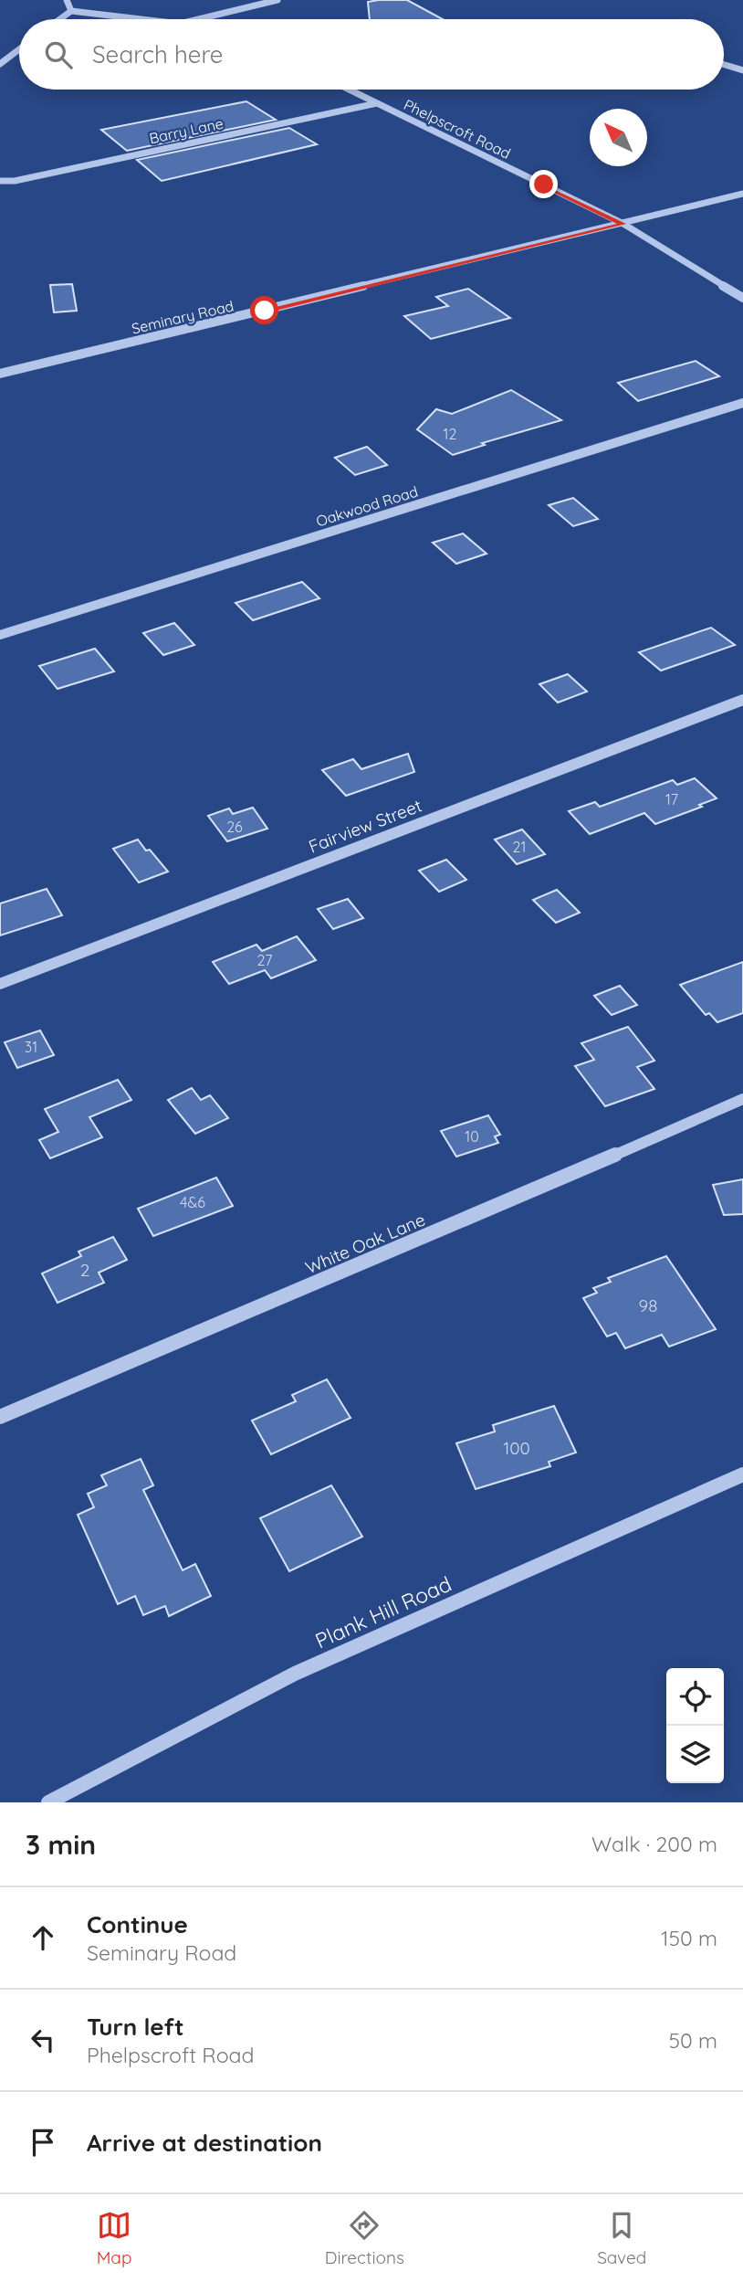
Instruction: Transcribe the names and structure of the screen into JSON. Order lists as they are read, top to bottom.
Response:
{
  "streets": {
    "street": [
      "Phelpscroft Road",
      "Barry Lane",
      "Seminary Road",
      "Oakwood Road",
      "Fairview Street",
      "White Oak Lane",
      "Plank Hill Road"
    ]
  },
  "crossings": [
    ["Phelpscroft Road", "Barry Lane"],
    ["Phelpscroft Road", "Seminary Road"]
  ],
  "house_numbers": [
    "12",
    "17",
    "26",
    "21",
    "27",
    "31",
    "10",
    "4&6",
    "2",
    "98",
    "100"
  ],
  "north": "top left",
  "page": {
    "search": "Search here",
    "heading": ["3 min", "Walk · 200 m"],
    "list": [
      ["Continue", "Seminary Road", "150 m"],
      ["Turn left", "Phelpscroft Road", "50 m"],
      "Arrive at destination"
    ],
    "nav": ["Map", "Directions", "Saved"]
  }
}
